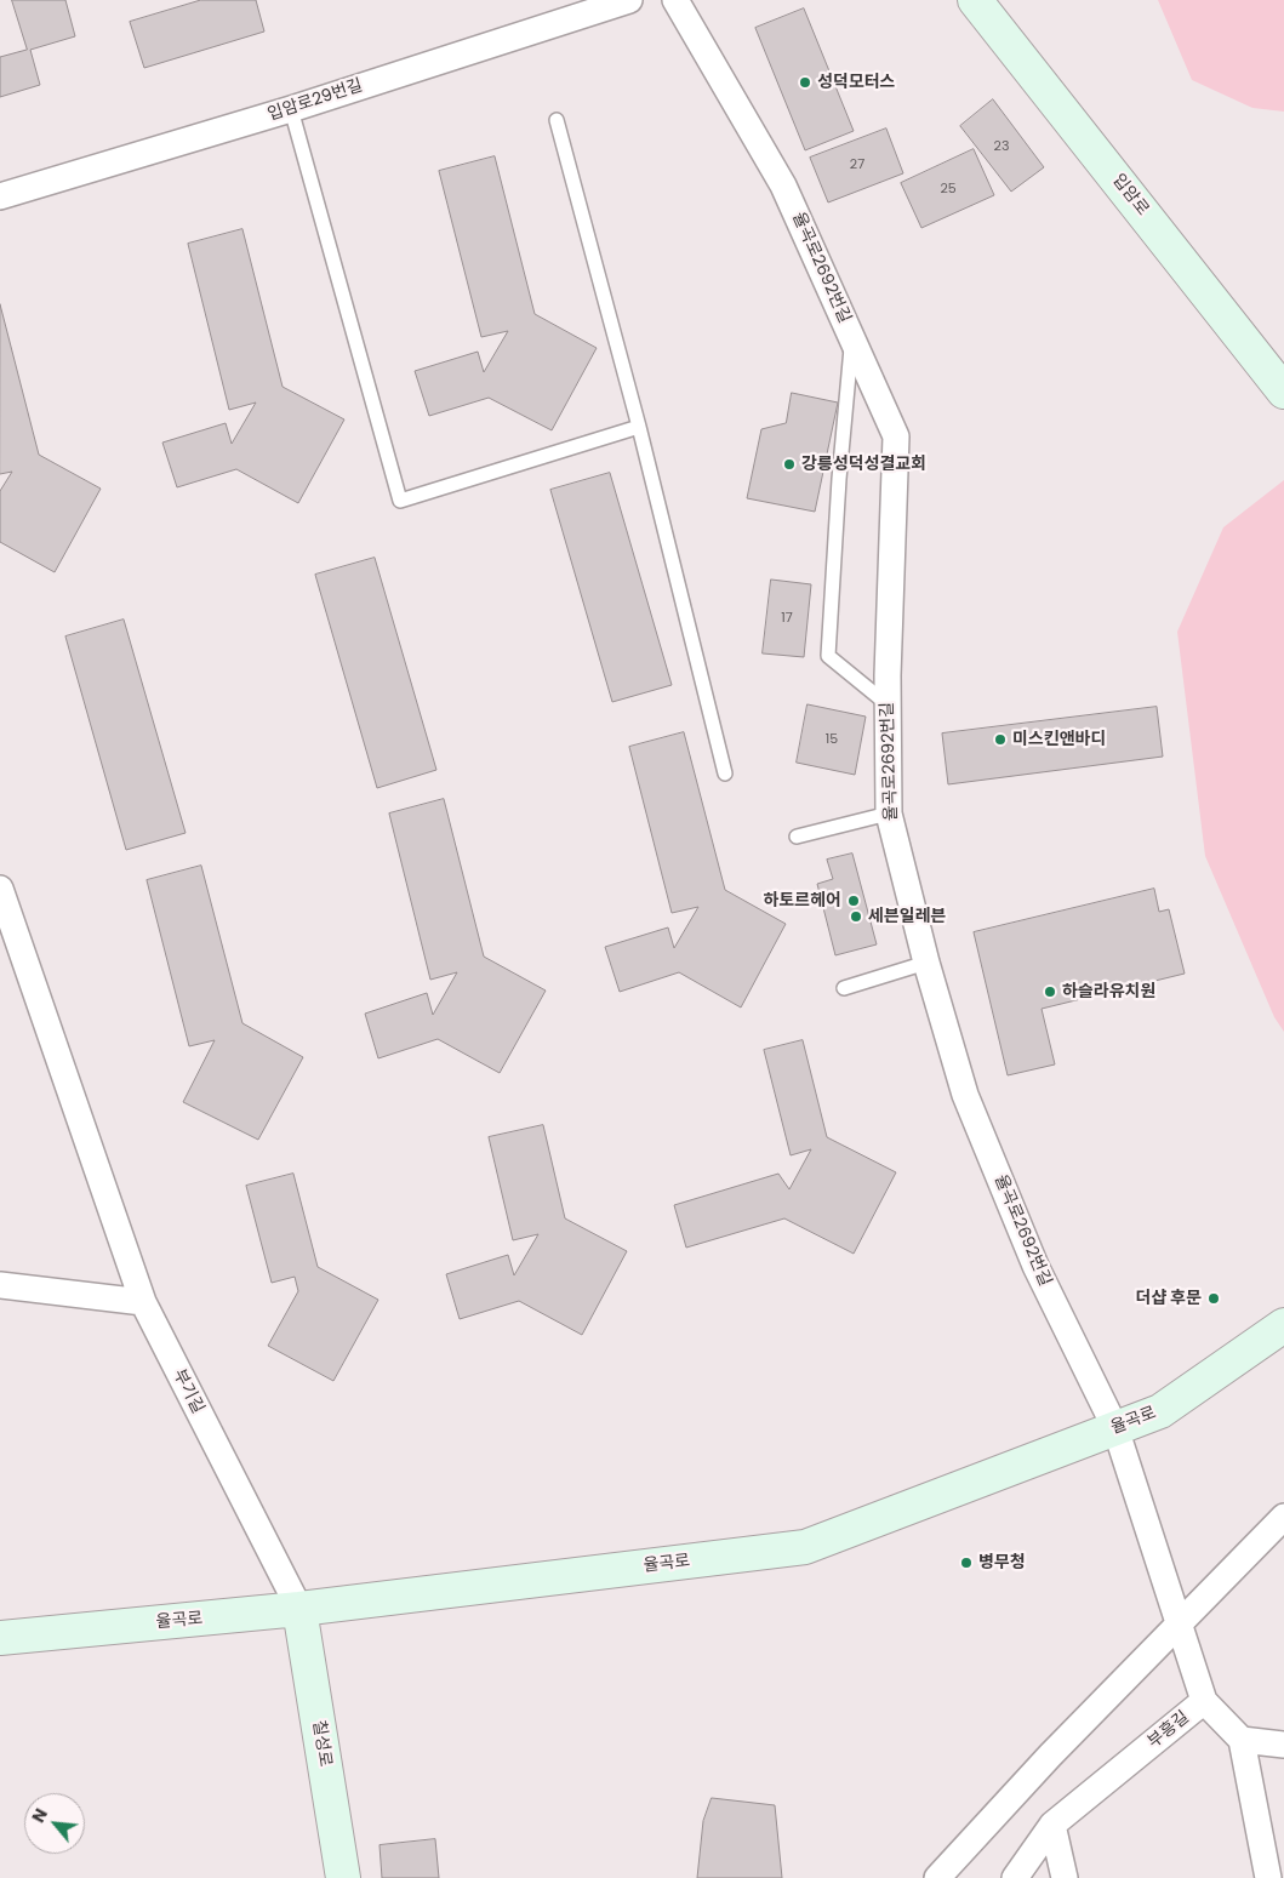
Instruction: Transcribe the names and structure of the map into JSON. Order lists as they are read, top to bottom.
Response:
{
  "streets": {
    "street": [
      "입암로29번길",
      "입암로",
      "율곡로2692번길",
      "부기길",
      "율곡로",
      "부흥길",
      "칠성로"
    ]
  },
  "crossings": [
    ["율곡로2692번길", "율곡로"],
    ["율곡로2692번길", "부흥길"],
    ["부기길", "율곡로"],
    ["부기길", "칠성로"],
    ["율곡로", "칠성로"]
  ],
  "places": [
    "성덕모터스",
    "강릉성덕성결교회",
    "미스킨앤바디",
    "하토르헤어",
    "세븐일레븐",
    "하슬라유치원",
    "더샵 후문",
    "병무청"
  ],
  "house_numbers": [
    "23",
    "27",
    "25",
    "17",
    "15"
  ],
  "north": "top left"
}
